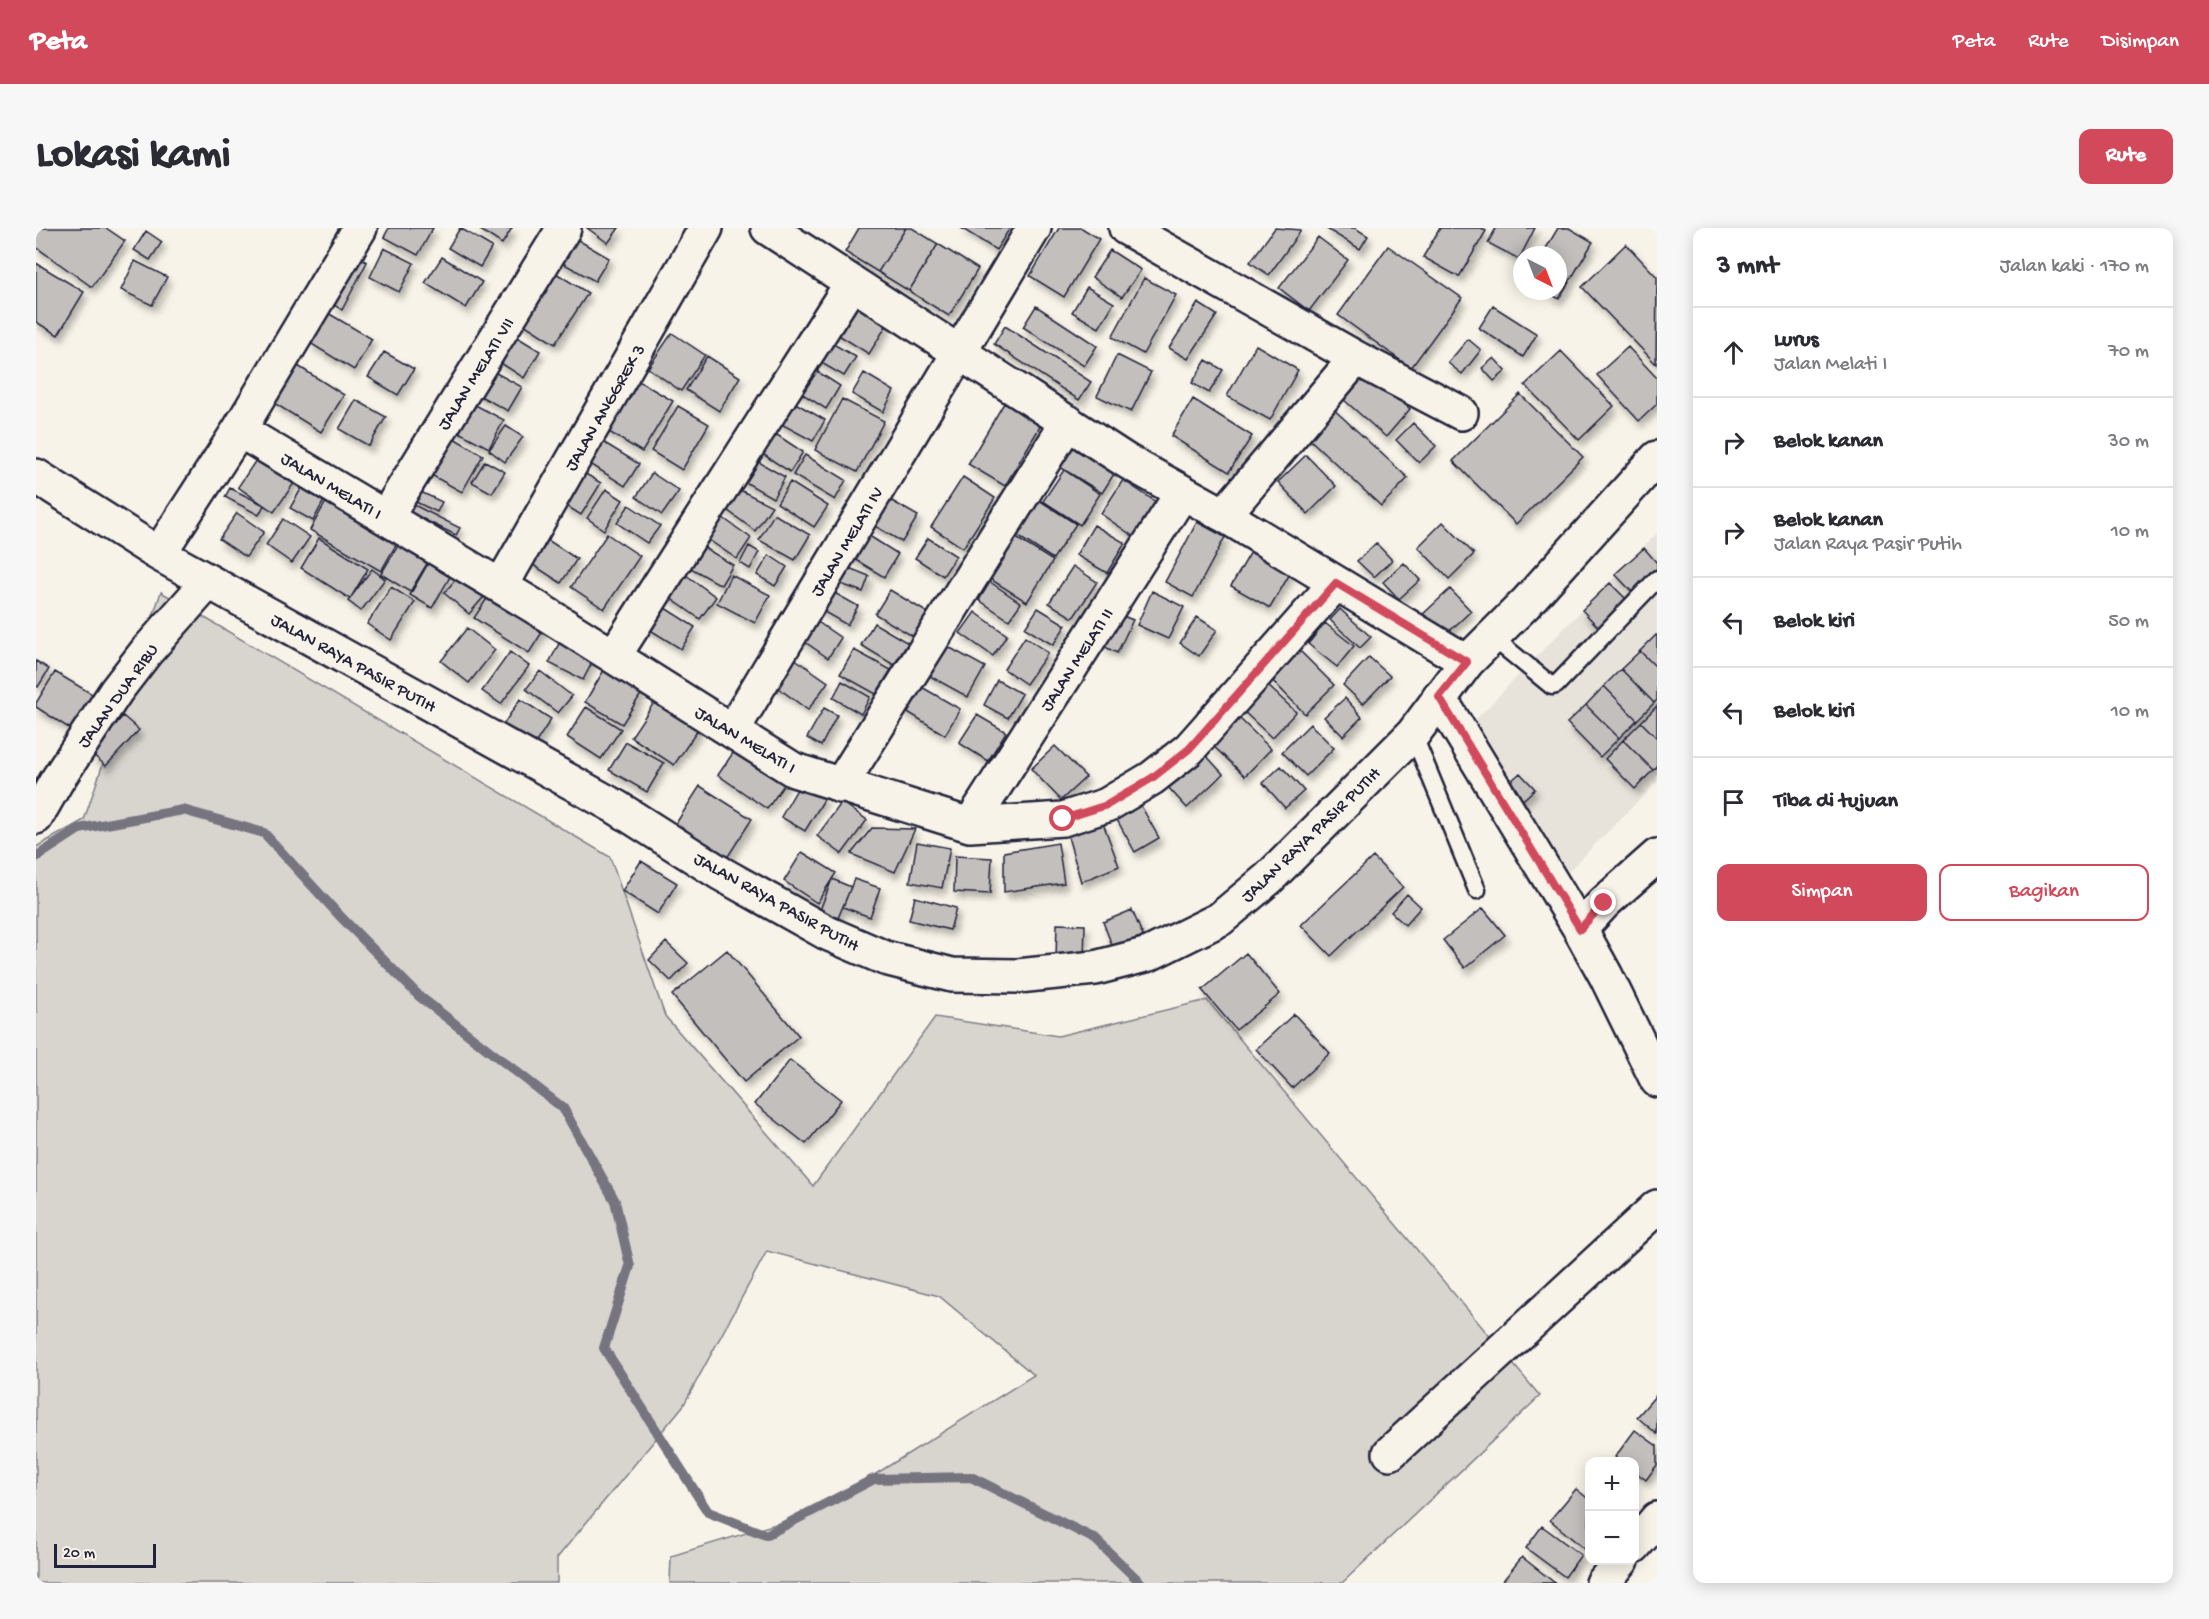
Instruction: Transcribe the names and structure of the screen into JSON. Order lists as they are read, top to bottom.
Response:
{
  "streets": {
    "street": [
      "JALAN MELATI VII",
      "JALAN ANGGREK 3",
      "JALAN MELATI I",
      "JALAN MELATI IV",
      "JALAN MELATI II",
      "JALAN RAYA PASIR PUTIH",
      "JALAN DUA RIBU"
    ]
  },
  "crossings": [
    ["JALAN MELATI VII", "JALAN MELATI I"],
    ["JALAN ANGGREK 3", "JALAN MELATI I"],
    ["JALAN MELATI I", "JALAN MELATI IV"],
    ["JALAN MELATI I", "JALAN MELATI II"],
    ["JALAN RAYA PASIR PUTIH", "JALAN DUA RIBU"]
  ],
  "scale_bar": "20 m",
  "north": "bottom right",
  "page": {
    "header": "Peta",
    "nav": ["Peta", "Rute", "Disimpan"],
    "buttons": [
      "Rute",
      ["Simpan", "Bagikan"]
    ],
    "title": "Lokasi kami",
    "heading": ["3 mnt", "Jalan kaki · 170 m"],
    "list": [
      ["Lurus", "Jalan Melati I", "70 m"],
      ["Belok kanan", "30 m"],
      ["Belok kanan", "Jalan Raya Pasir Putih", "10 m"],
      ["Belok kiri", "50 m"],
      ["Belok kiri", "10 m"],
      "Tiba di tujuan"
    ],
    "map_buttons": ["+", "−"],
    "scale": "20 m"
  }
}
